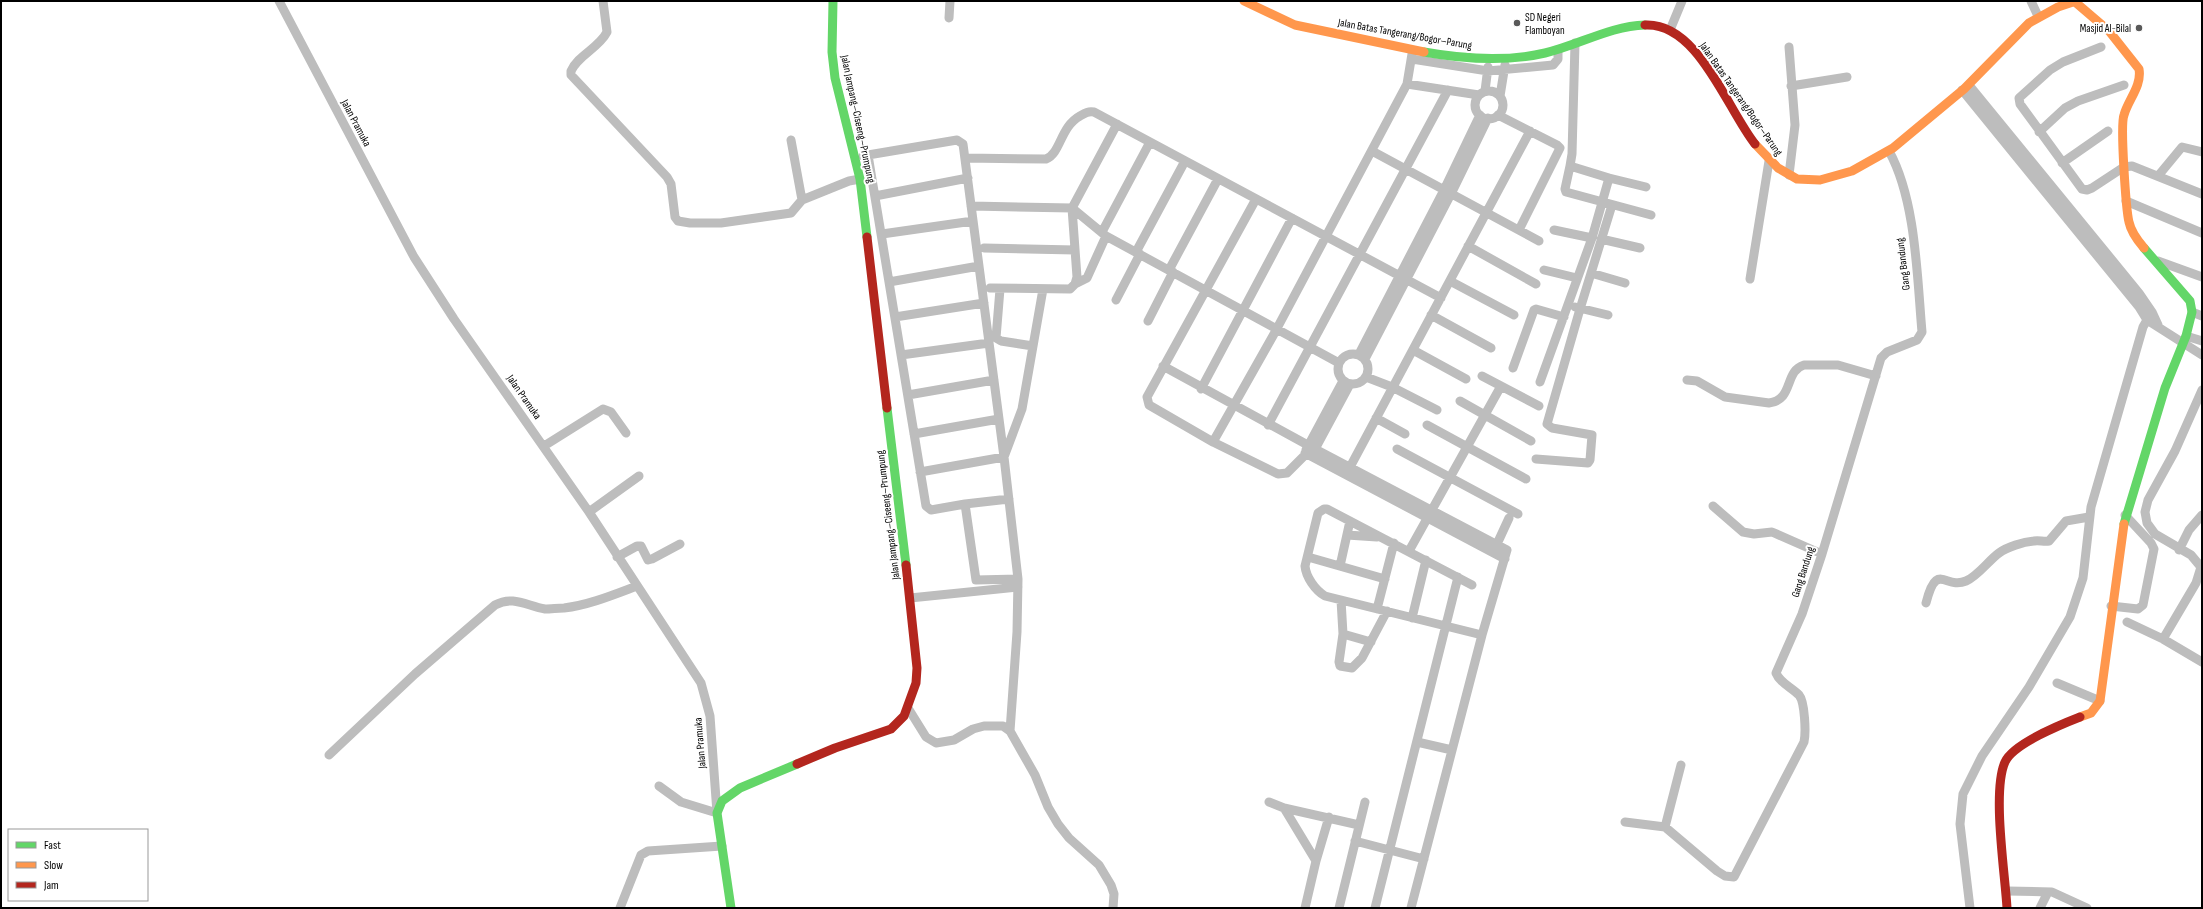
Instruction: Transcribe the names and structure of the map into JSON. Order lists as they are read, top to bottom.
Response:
{
  "streets": {
    "main road": ["Jalan Batas Tangerang/Bogor–Parung", "Jalan Jampang–Ciseeng–Prumpung"],
    "street": ["Jalan Pramuka", "Gang Bandung"]
  },
  "crossings": [
    ["Jalan Batas Tangerang/Bogor–Parung", "Gang Bandung"],
    ["Jalan Jampang–Ciseeng–Prumpung", "Jalan Pramuka"]
  ],
  "places": ["SD Negeri Flamboyan", "Masjid Al-Bilal"],
  "legend": ["Fast", "Slow", "Jam"]
}
